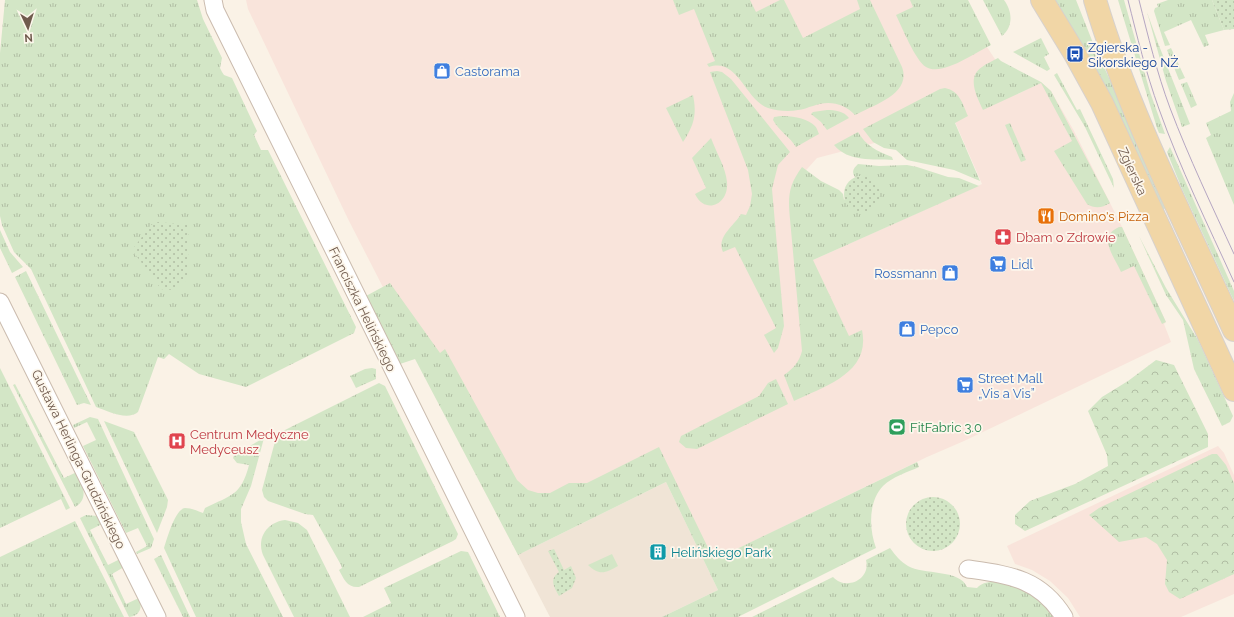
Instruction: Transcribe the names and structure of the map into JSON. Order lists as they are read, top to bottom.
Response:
{
  "streets": {
    "main road": ["Zgierska"],
    "street": ["Franciszka Helińskiego", "Gustawa Herlinga-Grudzińskiego"]
  },
  "places": {
    "bus stop": ["Zgierska - Sikorskiego NŻ"],
    "shop": ["Castorama", "Rossmann", "Pepco"],
    "restaurant": ["Domino's Pizza"],
    "pharmacy": ["Dbam o Zdrowie"],
    "supermarket": ["Lidl", "Street Mall „Vis a Vis”"],
    "sports": ["FitFabric 3.0"],
    "hospital": ["Centrum Medyczne Medyceusz"],
    "building": ["Helińskiego Park"]
  },
  "north": "bottom"
}
